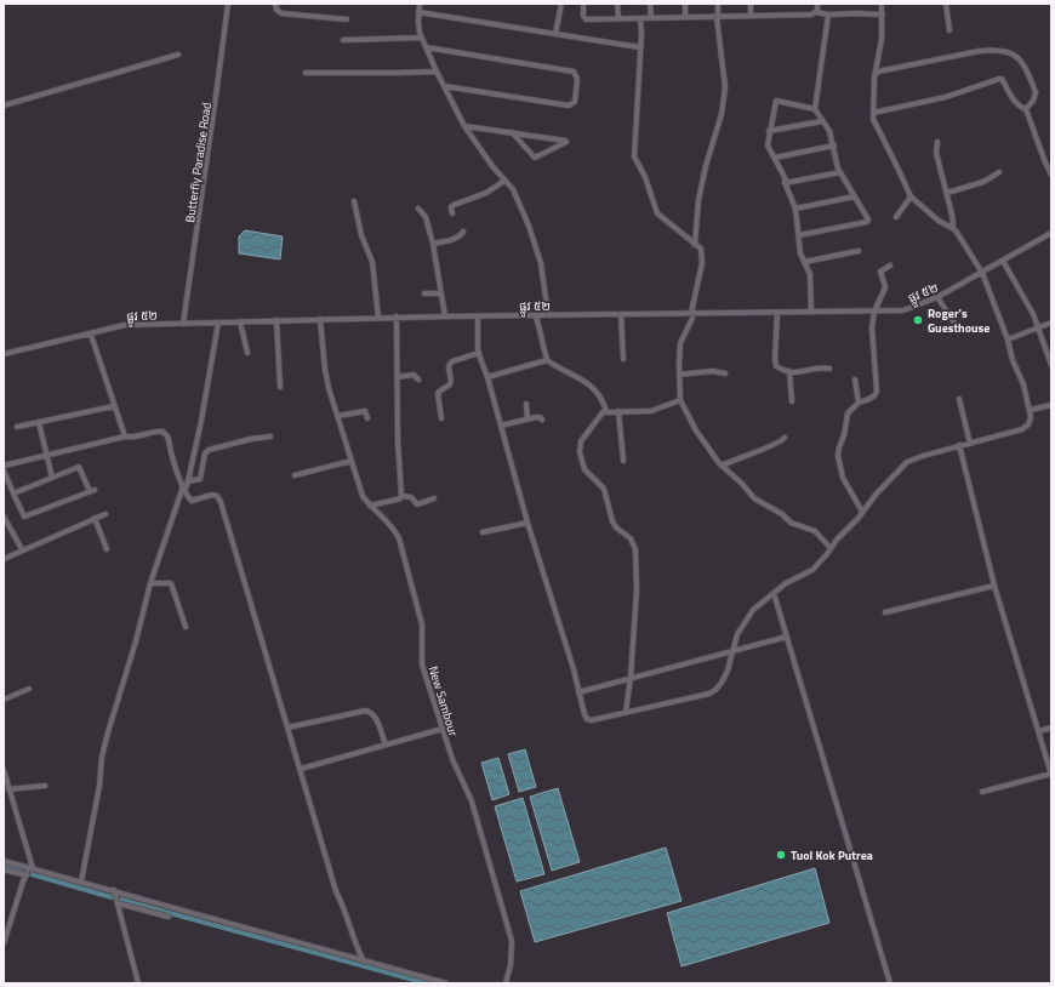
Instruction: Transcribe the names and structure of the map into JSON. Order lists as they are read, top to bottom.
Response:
{
  "streets": {
    "street": ["Butterfly Paradise Road", "ផ្លូវ ៥២", "New Sambour"]
  },
  "crossings": [
    ["Butterfly Paradise Road", "ផ្លូវ ៥២"],
    ["ផ្លូវ ៥២", "New Sambour"]
  ],
  "places": ["Roger's Guesthouse", "Tuol Kok Putrea"]
}
